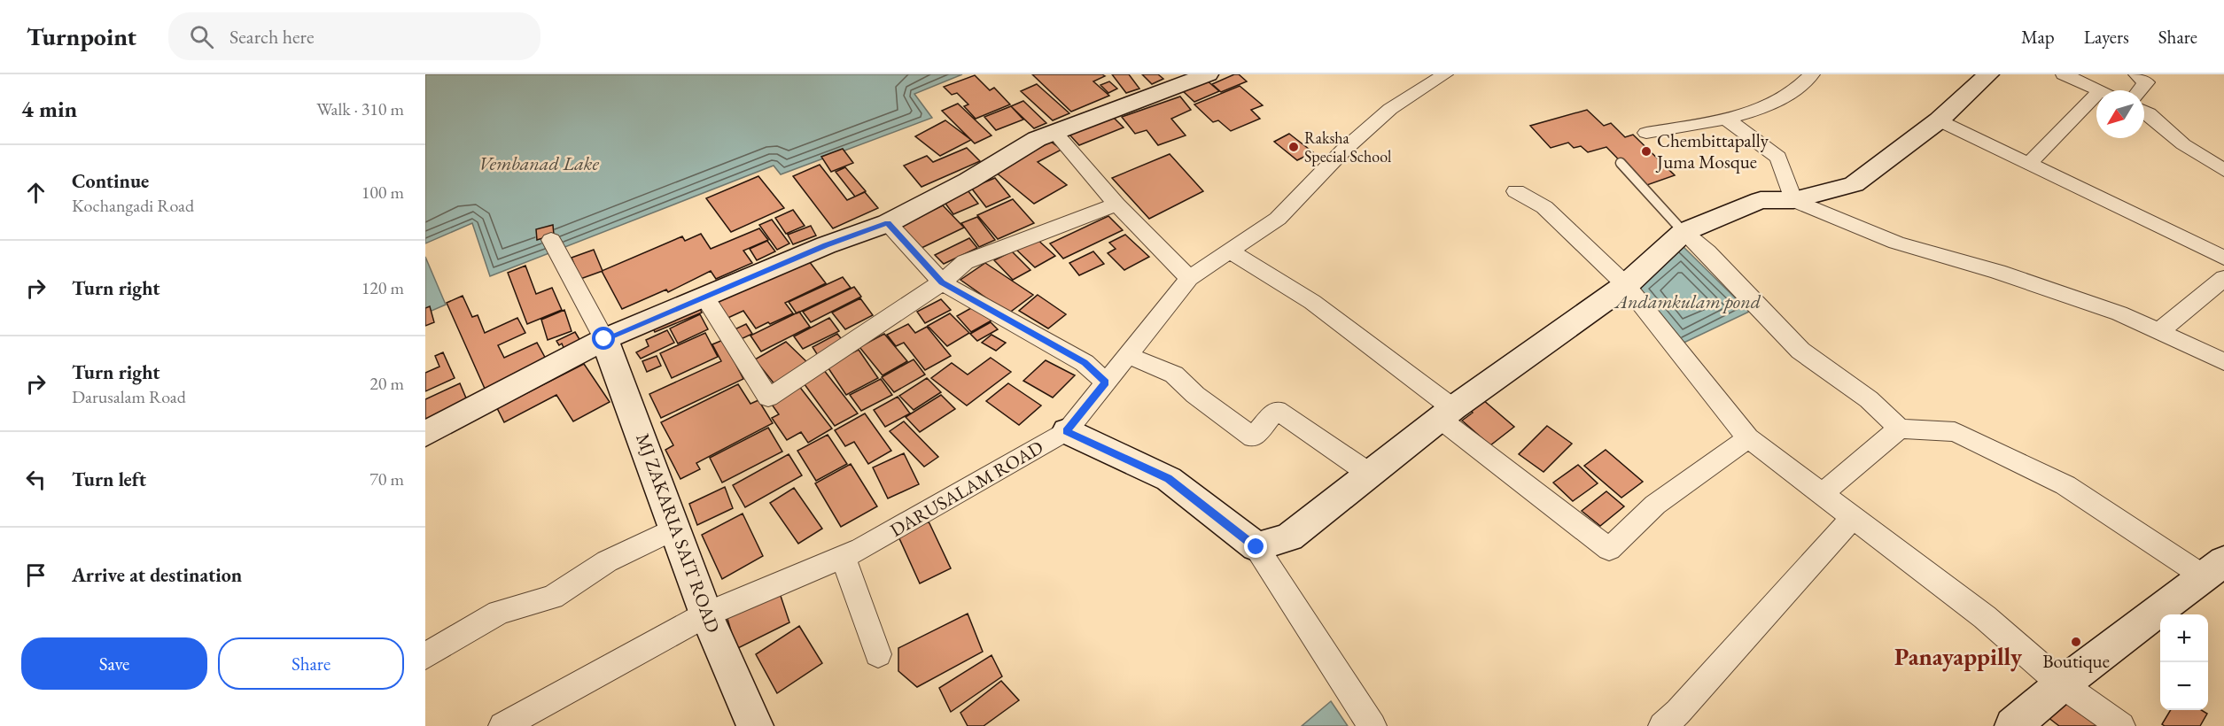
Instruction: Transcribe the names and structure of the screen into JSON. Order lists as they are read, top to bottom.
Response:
{
  "streets": {
    "street": ["DARUSALAM ROAD", "MJ ZAKARIA SAIT ROAD"]
  },
  "crossings": [
    ["DARUSALAM ROAD", "MJ ZAKARIA SAIT ROAD"]
  ],
  "districts": ["Panayappilly"],
  "water": ["Vembanad Lake", "Andamkulam pond"],
  "places": ["Raksha Special School", "Chembittapally Juma Mosque", "Boutique"],
  "north": "bottom left",
  "page": {
    "header": "Turnpoint",
    "search": "Search here",
    "nav": ["Map", "Layers", "Share"],
    "heading": ["4 min", "Walk · 310 m"],
    "list": [
      ["Continue", "Kochangadi Road", "100 m"],
      ["Turn right", "120 m"],
      ["Turn right", "Darusalam Road", "20 m"],
      ["Turn left", "70 m"],
      "Arrive at destination"
    ],
    "map_buttons": ["+", "−"],
    "buttons": ["Save", "Share"]
  }
}
